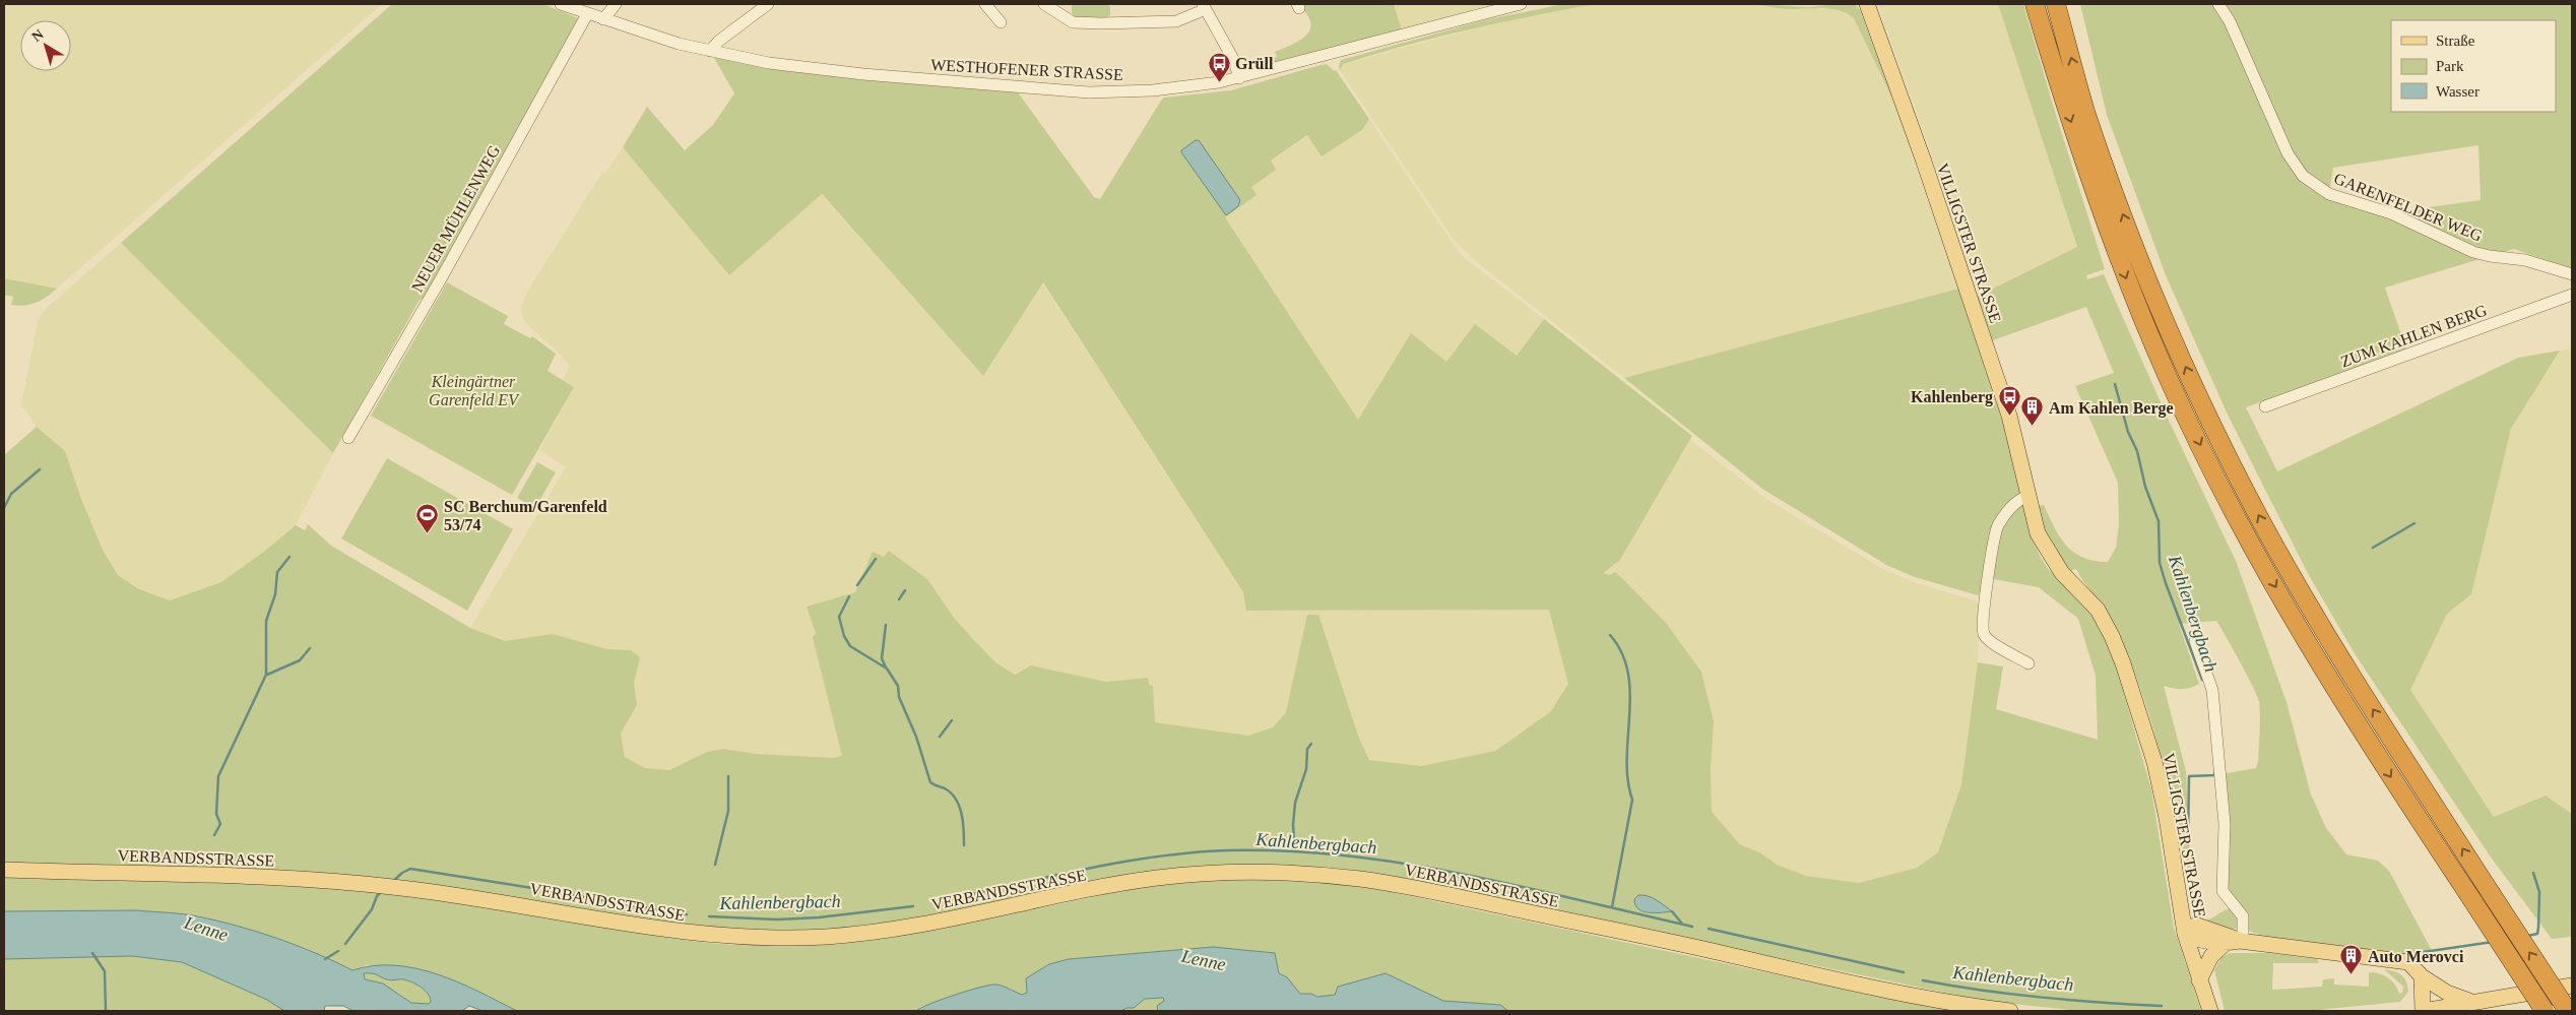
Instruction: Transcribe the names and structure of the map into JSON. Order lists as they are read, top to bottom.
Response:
{
  "streets": {
    "main road": ["VILLIGSTER STRASSE", "VERBANDSSTRASSE"],
    "street": [
      "WESTHOFENER STRASSE",
      "GARENFELDER WEG",
      "NEUER MÜHLENWEG",
      "ZUM KAHLEN BERG"
    ]
  },
  "crossings": [
    ["WESTHOFENER STRASSE", "NEUER MÜHLENWEG"]
  ],
  "water": ["Kahlenbergbach", "Lenne"],
  "parks": ["Kleingärtner Garenfeld EV"],
  "places": {
    "bus stop": ["Grüll", "Kahlenberg"],
    "building": ["Am Kahlen Berge", "Auto Merovci"],
    "sports": ["SC Berchum/Garenfeld 53/74"]
  },
  "legend": ["Straße", "Park", "Wasser"],
  "north": "top left"
}
